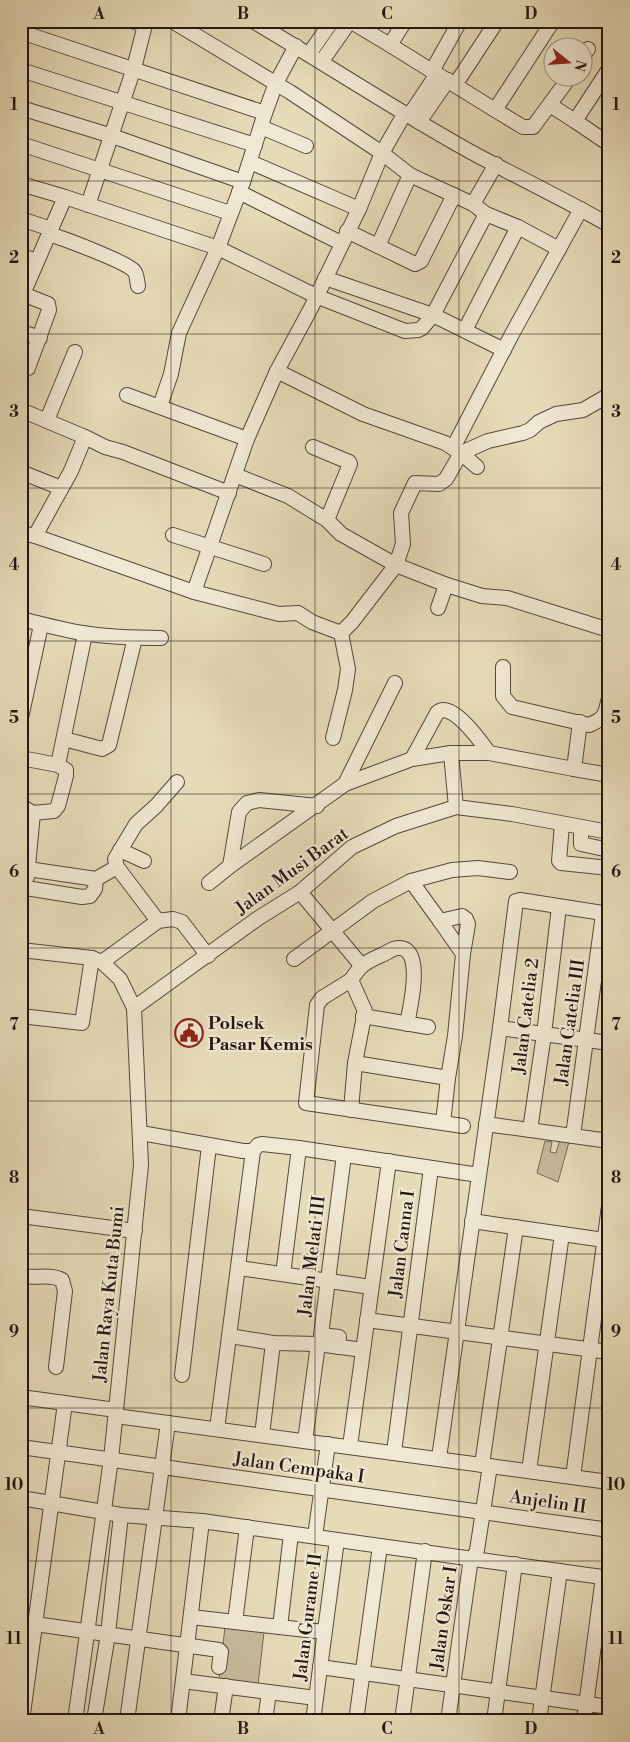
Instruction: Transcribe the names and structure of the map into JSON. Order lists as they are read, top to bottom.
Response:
{
  "streets": {
    "street": [
      "Jalan Musi Barat",
      "Jalan Catelia 2",
      "Jalan Catelia III",
      "Jalan Canna I",
      "Jalan Melati III",
      "Jalan Raya Kuta Bumi",
      "Jalan Cempaka I",
      "Anjelin II",
      "Jalan Gurame II",
      "Jalan Oskar I"
    ]
  },
  "crossings": [
    ["Jalan Musi Barat", "Jalan Raya Kuta Bumi"],
    ["Jalan Raya Kuta Bumi", "Jalan Cempaka I"],
    ["Jalan Cempaka I", "Anjelin II"],
    ["Jalan Cempaka I", "Jalan Oskar I"],
    ["Anjelin II", "Jalan Oskar I"]
  ],
  "places": {
    "public building": ["Polsek Pasar Kemis"]
  },
  "north": "right",
  "grid": {
    "columns": [
      "A",
      "B",
      "C",
      "D"
    ],
    "rows": [
      "1",
      "2",
      "3",
      "4",
      "5",
      "6",
      "7",
      "8",
      "9",
      "10",
      "11"
    ]
  }
}
